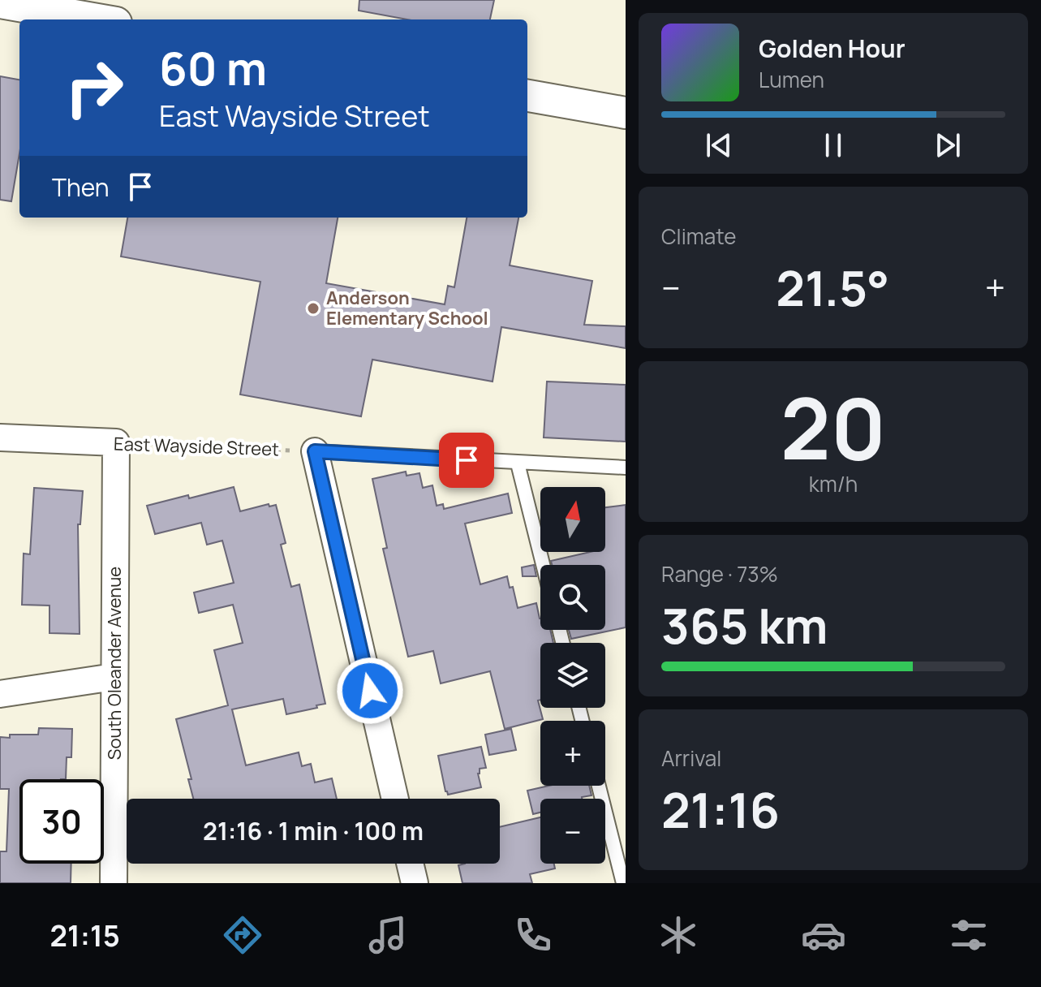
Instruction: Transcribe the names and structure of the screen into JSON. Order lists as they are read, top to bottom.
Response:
{
  "streets": {
    "street": ["East Wayside Street", "South Oleander Avenue"]
  },
  "crossings": [
    ["East Wayside Street", "South Oleander Avenue"]
  ],
  "places": ["Anderson Elementary School"],
  "north": "top",
  "page": {
    "turn": ["60 m", "East Wayside Street"],
    "song": ["Golden Hour", "Lumen"],
    "then": "Then",
    "tile": [
      "Climate",
      ["20", "km/h"],
      ["Range · 73%", "365 km"],
      ["Arrival", "21:16"]
    ],
    "heat": ["−", "21.5°", "+"],
    "map_buttons": ["+", "−"],
    "limit": "30",
    "trip": "21:16 · 1 min · 100 m",
    "tabs": "21:15"
  }
}
